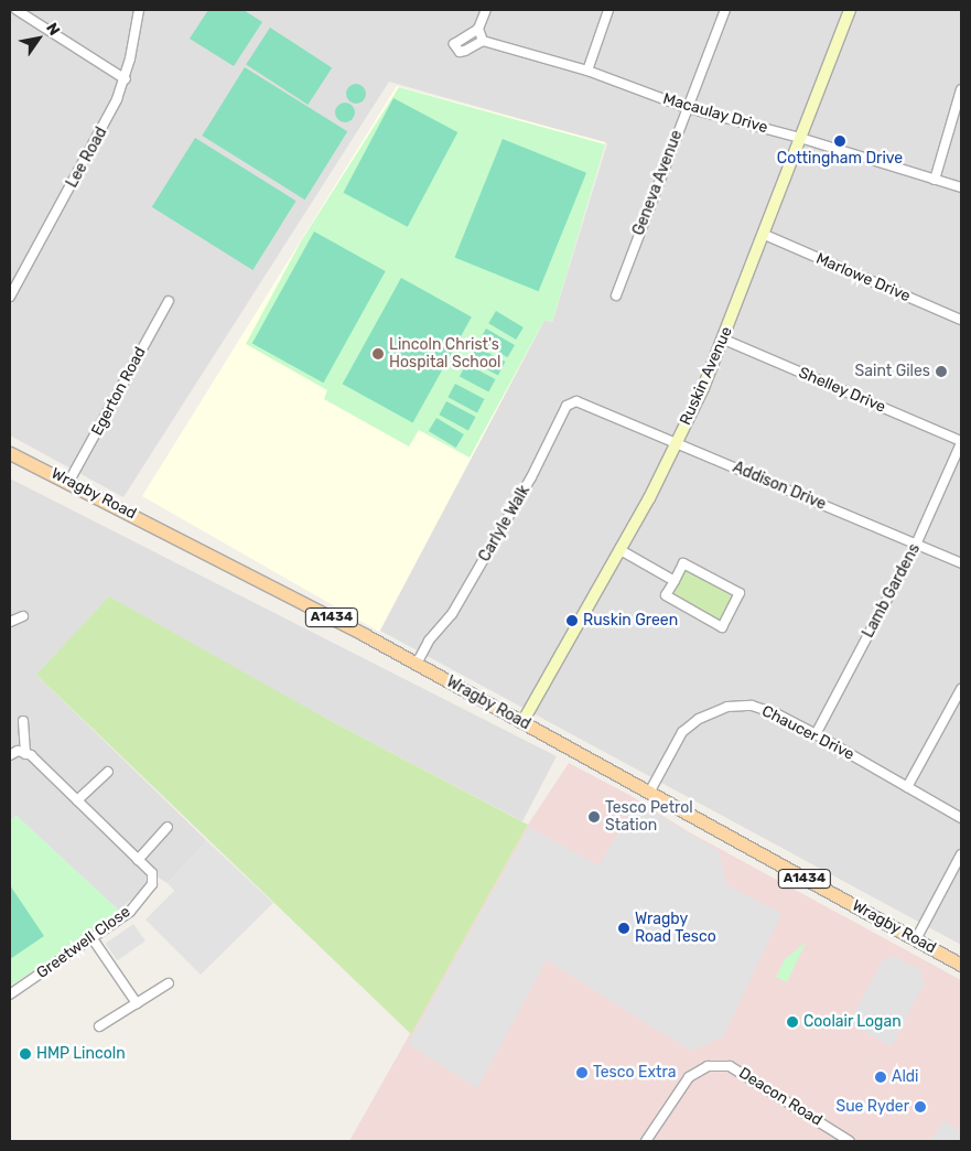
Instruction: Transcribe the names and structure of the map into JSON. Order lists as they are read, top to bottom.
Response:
{
  "streets": {
    "main road": ["Ruskin Avenue", "Wragby Road", "A1434"],
    "street": [
      "Macaulay Drive",
      "Lee Road",
      "Geneva Avenue",
      "Marlowe Drive",
      "Shelley Drive",
      "Egerton Road",
      "Addison Drive",
      "Carlyle Walk",
      "Lamb Gardens",
      "Chaucer Drive",
      "Greetwell Close",
      "Deacon Road"
    ]
  },
  "crossings": [
    ["Macaulay Drive", "Geneva Avenue"],
    ["Macaulay Drive", "Ruskin Avenue"],
    ["Marlowe Drive", "Ruskin Avenue"],
    ["Ruskin Avenue", "Shelley Drive"],
    ["Ruskin Avenue", "Addison Drive"],
    ["Ruskin Avenue", "Wragby Road"],
    ["Shelley Drive", "Lamb Gardens"],
    ["Egerton Road", "Wragby Road"],
    ["Addison Drive", "Carlyle Walk"],
    ["Addison Drive", "Lamb Gardens"],
    ["Wragby Road", "Carlyle Walk"],
    ["Wragby Road", "Chaucer Drive"],
    ["Lamb Gardens", "Chaucer Drive"]
  ],
  "places": [
    "Cottingham Drive",
    "Lincoln Christ's Hospital School",
    "Saint Giles",
    "Ruskin Green",
    "Tesco Petrol Station",
    "Wragby Road Tesco",
    "Coolair Logan",
    "HMP Lincoln",
    "Tesco Extra",
    "Aldi",
    "Sue Ryder"
  ],
  "north": "top right"
}
